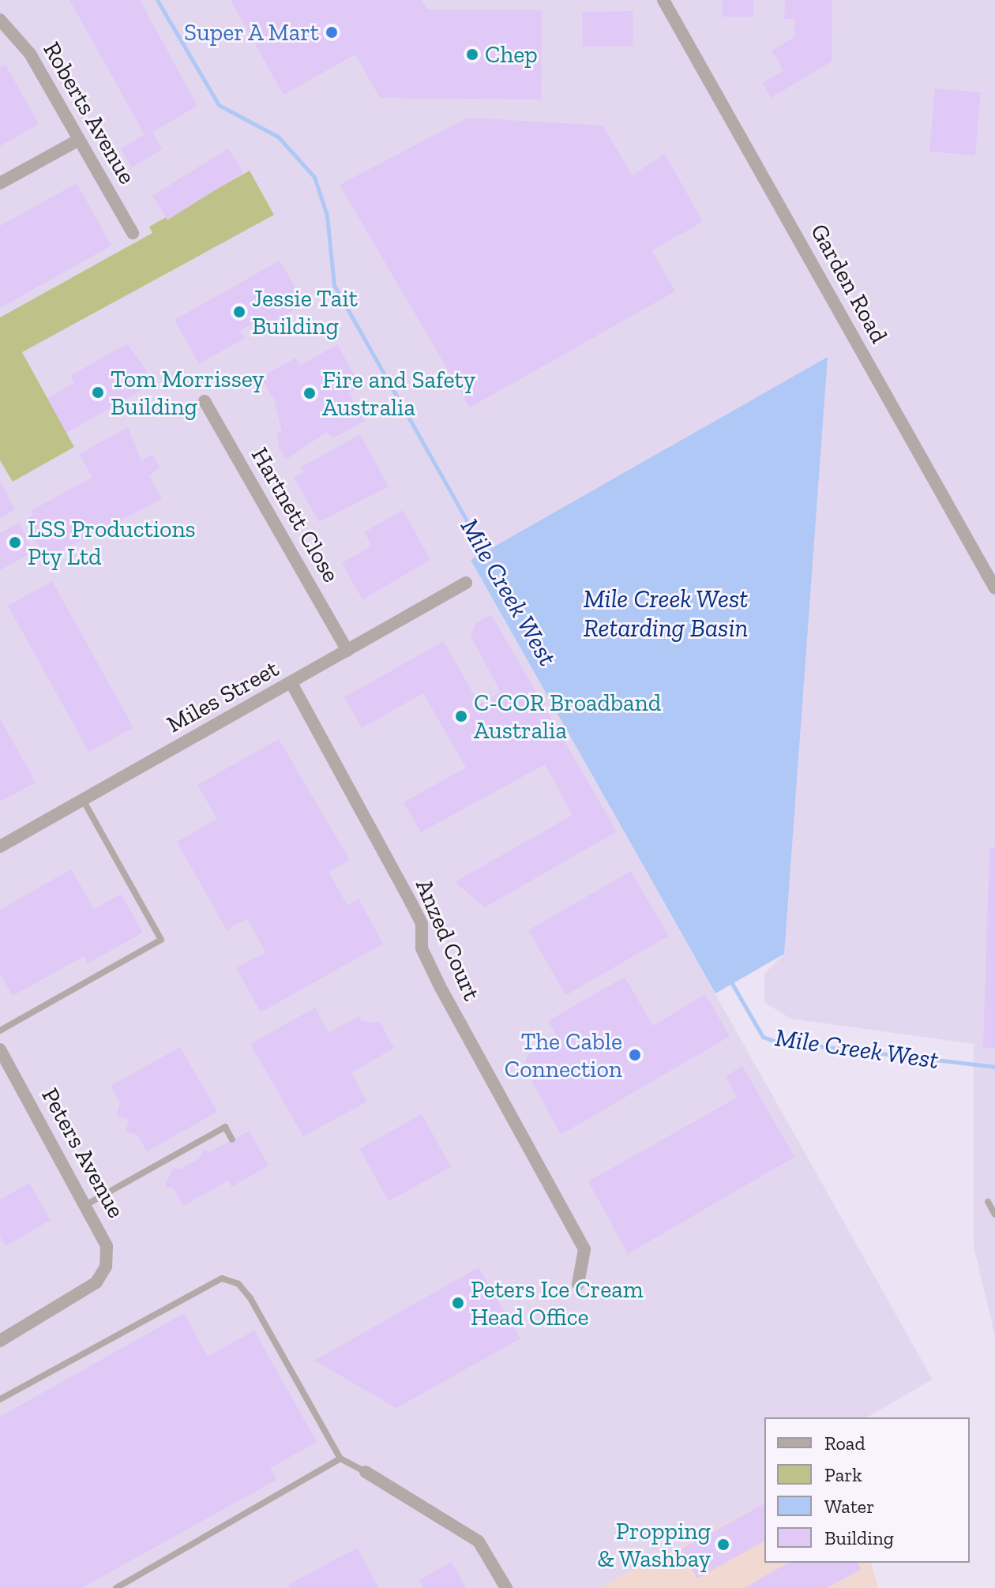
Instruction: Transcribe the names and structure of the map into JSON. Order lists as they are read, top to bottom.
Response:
{
  "streets": {
    "street": [
      "Roberts Avenue",
      "Garden Road",
      "Hartnett Close",
      "Miles Street",
      "Anzed Court",
      "Peters Avenue"
    ]
  },
  "crossings": [
    ["Hartnett Close", "Miles Street"],
    ["Miles Street", "Anzed Court"]
  ],
  "water": ["Mile Creek West", "Mile Creek West Retarding Basin"],
  "places": [
    "Super A Mart",
    "Chep",
    "Jessie Tait Building",
    "Tom Morrissey Building",
    "Fire and Safety Australia",
    "LSS Productions Pty Ltd",
    "C-COR Broadband Australia",
    "The Cable Connection",
    "Peters Ice Cream Head Office",
    "Propping & Washbay"
  ],
  "legend": [
    "Road",
    "Park",
    "Water",
    "Building"
  ]
}
